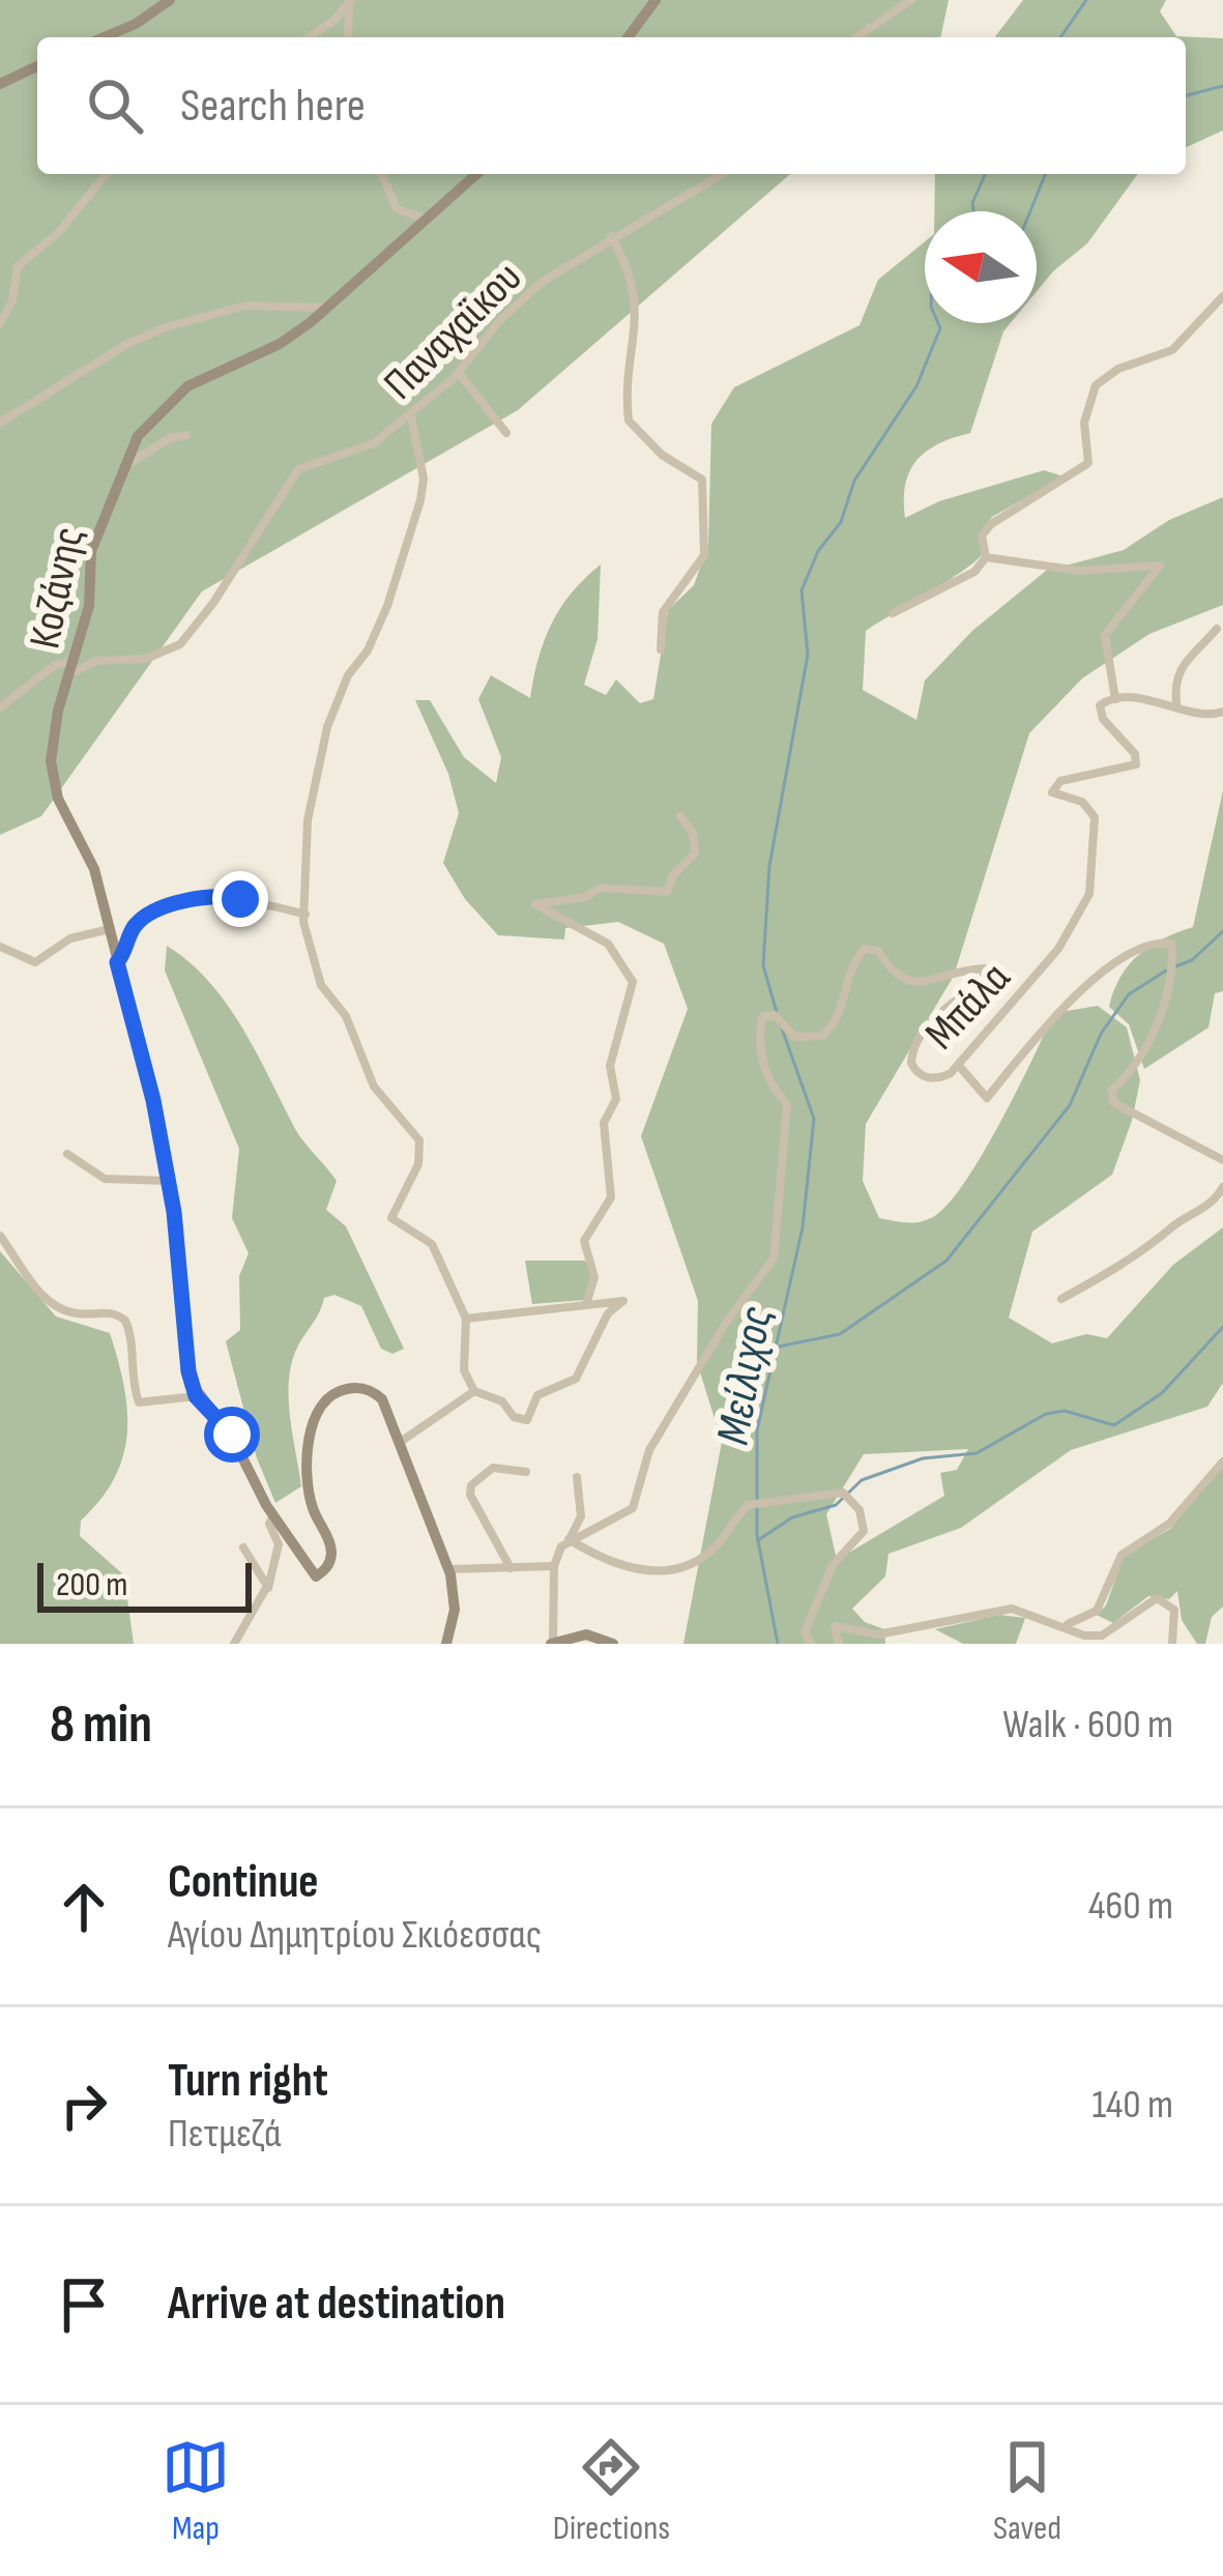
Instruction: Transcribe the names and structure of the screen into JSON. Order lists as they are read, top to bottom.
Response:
{
  "streets": {
    "street": ["Παναχαϊκου", "Κοζάνης", "Μπάλα"]
  },
  "crossings": [
    ["Παναχαϊκου", "Κοζάνης"]
  ],
  "water": ["Μείλιχος"],
  "scale_bar": "200 m",
  "north": "left",
  "page": {
    "search": "Search here",
    "scale": "200 m",
    "heading": ["8 min", "Walk · 600 m"],
    "list": [
      ["Continue", "Αγίου Δημητρίου Σκιόεσσας", "460 m"],
      ["Turn right", "Πετμεζά", "140 m"],
      "Arrive at destination"
    ],
    "nav": ["Map", "Directions", "Saved"]
  }
}
